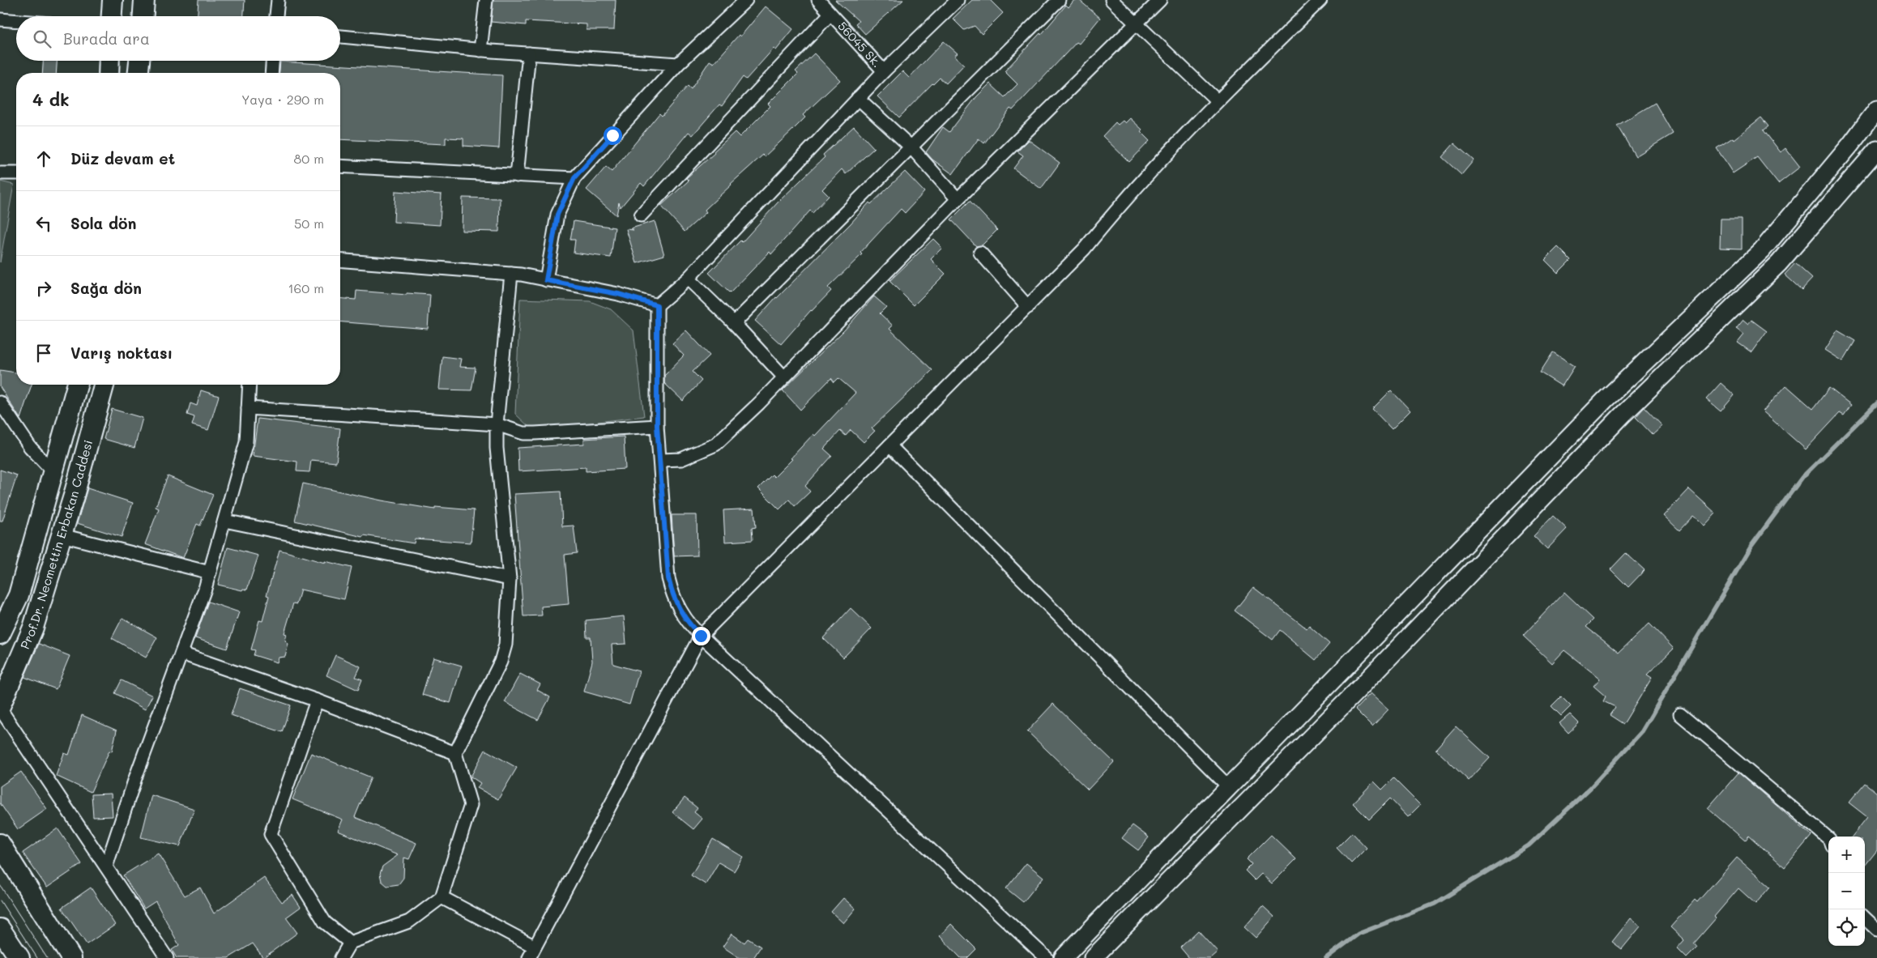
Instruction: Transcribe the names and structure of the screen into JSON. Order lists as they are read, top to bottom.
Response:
{
  "streets": {
    "main road": ["Prof.Dr. Necmettin Erbakan Caddesi"],
    "street": ["56045 Sk."]
  },
  "page": {
    "search": "Burada ara",
    "heading": ["4 dk", "Yaya · 290 m"],
    "list": [
      ["Düz devam et", "80 m"],
      ["Sola dön", "50 m"],
      ["Sağa dön", "160 m"],
      "Varış noktası"
    ],
    "map_buttons": ["+", "−"]
  }
}
